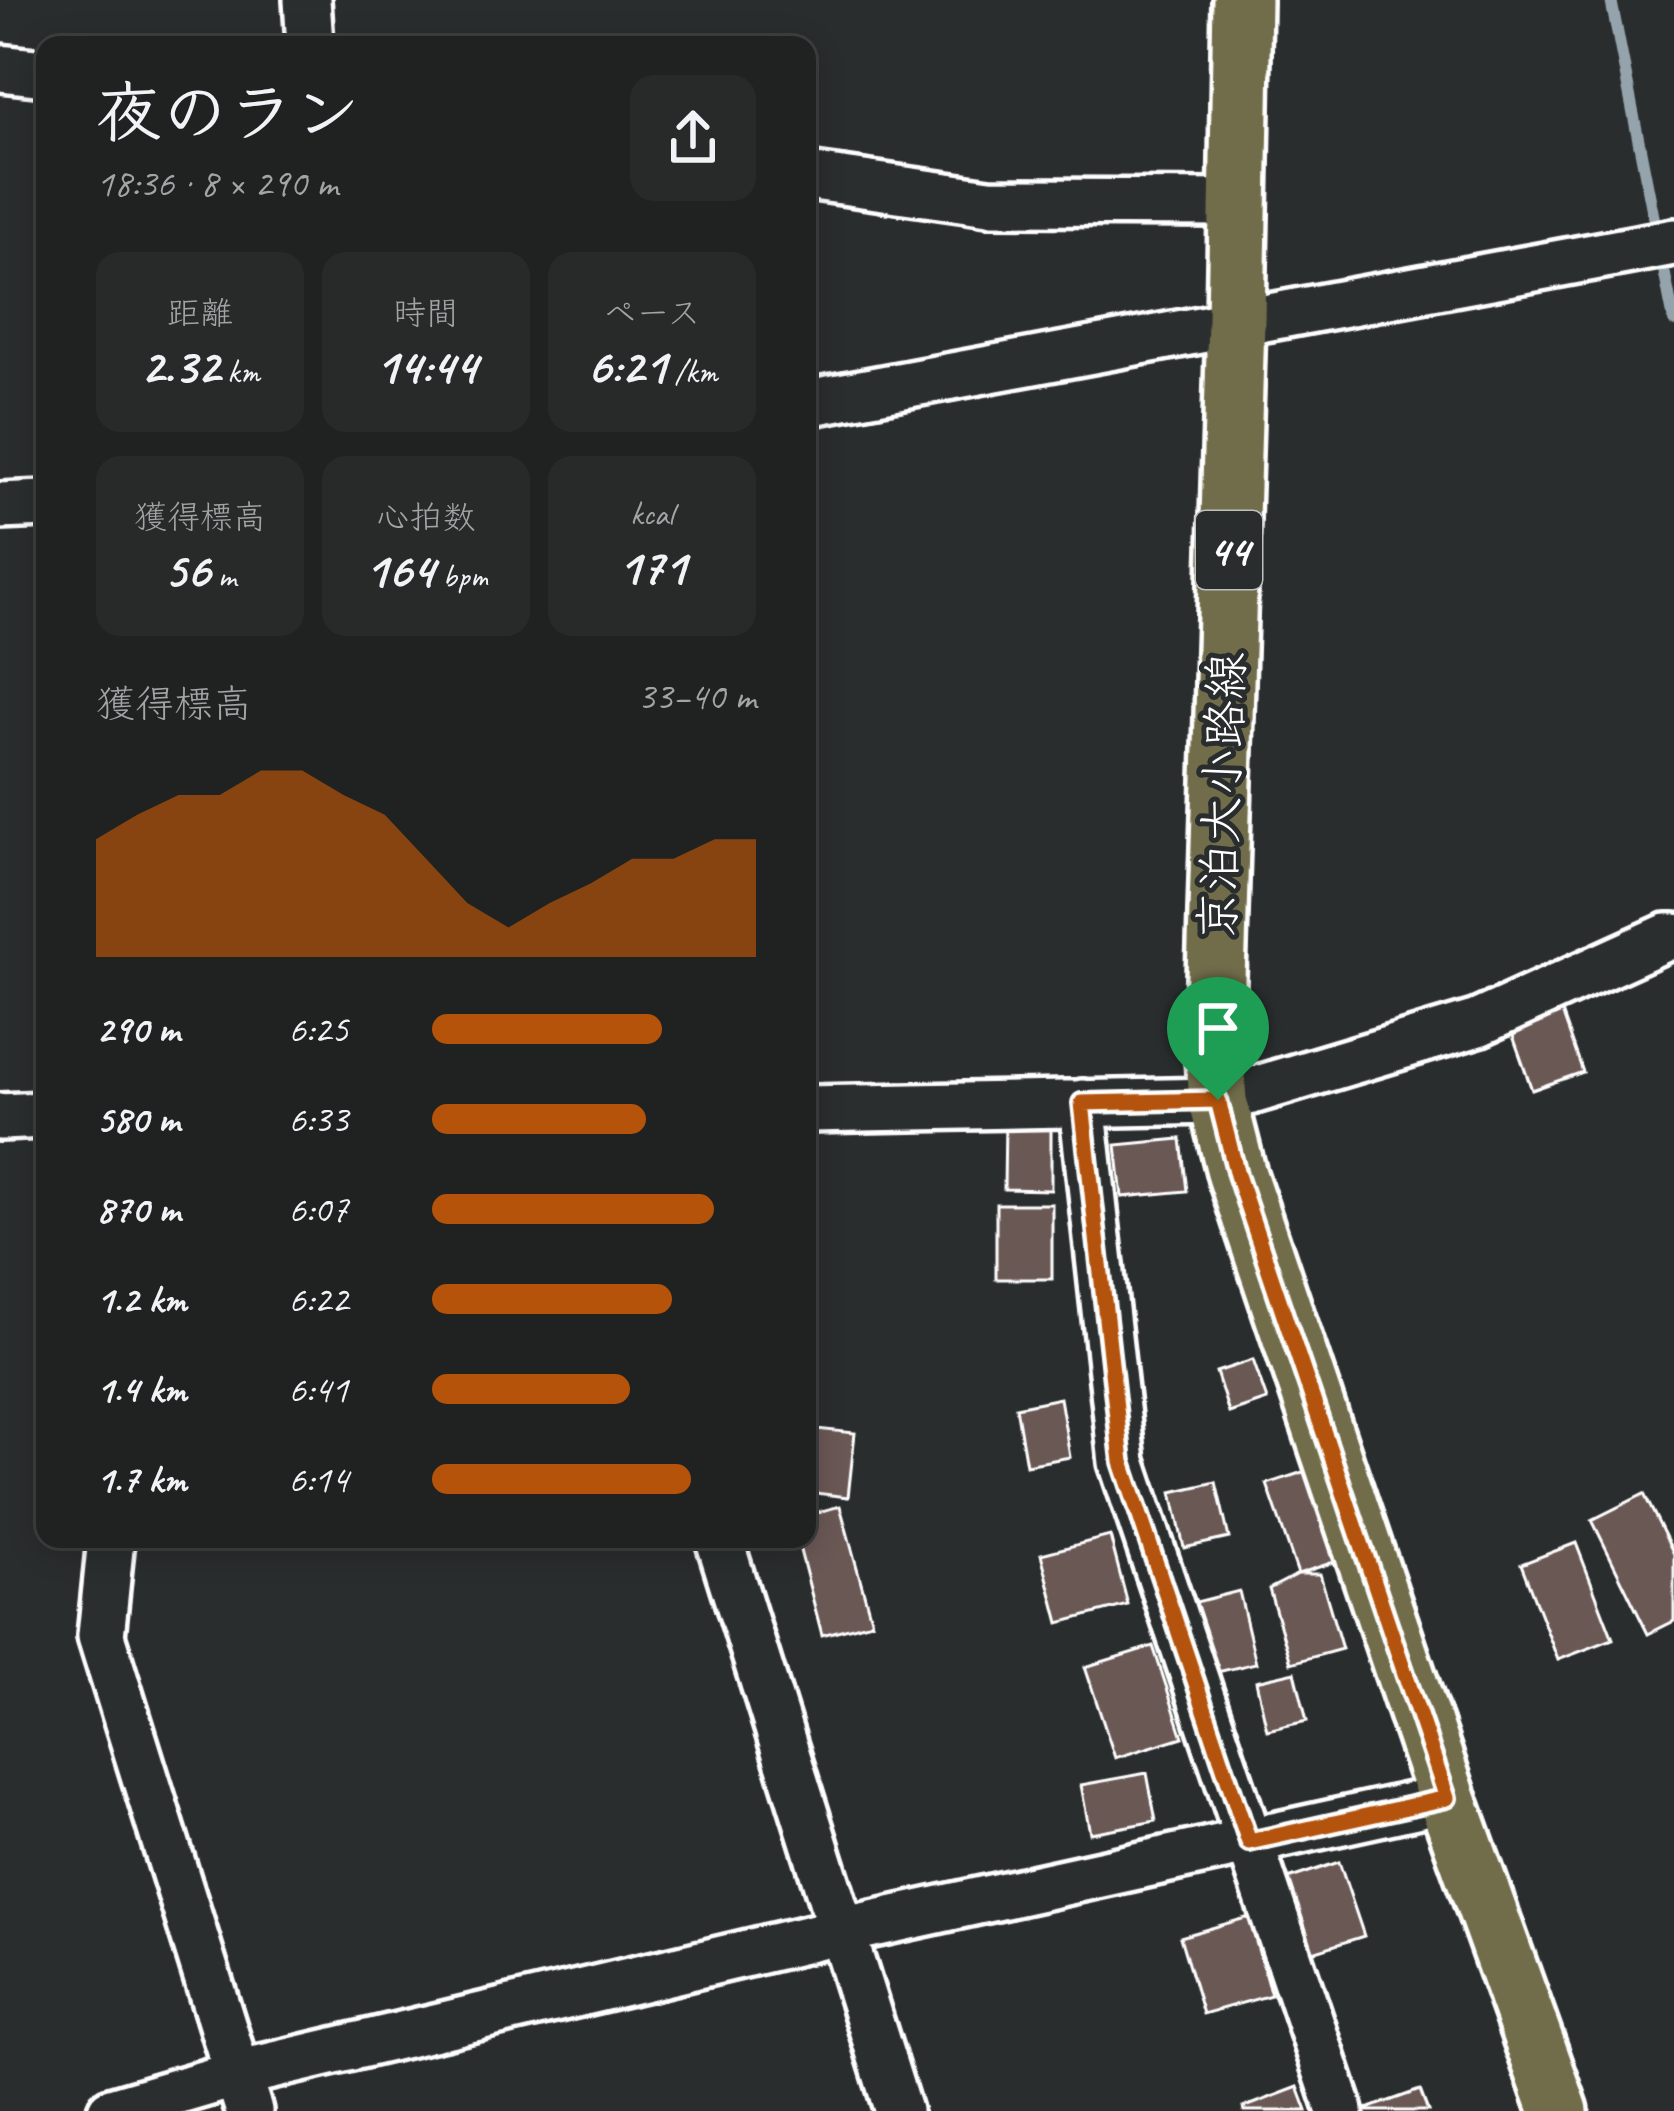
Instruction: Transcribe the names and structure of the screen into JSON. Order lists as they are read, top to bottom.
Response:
{
  "streets": {
    "main road": ["44", "京泊大小路線"]
  },
  "page": {
    "heading": ["夜のラン", "18:36 · 8 × 290 m"],
    "stats": [
      ["距離", "2.32 km"],
      ["時間", "14:44"],
      ["ペース", "6:21 /km"],
      ["獲得標高", "56 m"],
      ["心拍数", "164 bpm"],
      ["kcal", "171"]
    ],
    "chart": ["獲得標高", "33–40 m"],
    "list": [
      {
        "name": "290 m",
        "note": "6:25"
      },
      {
        "name": "580 m",
        "note": "6:33"
      },
      {
        "name": "870 m",
        "note": "6:07"
      },
      {
        "name": "1.2 km",
        "note": "6:22"
      },
      {
        "name": "1.4 km",
        "note": "6:41"
      },
      {
        "name": "1.7 km",
        "note": "6:14"
      }
    ]
  }
}
